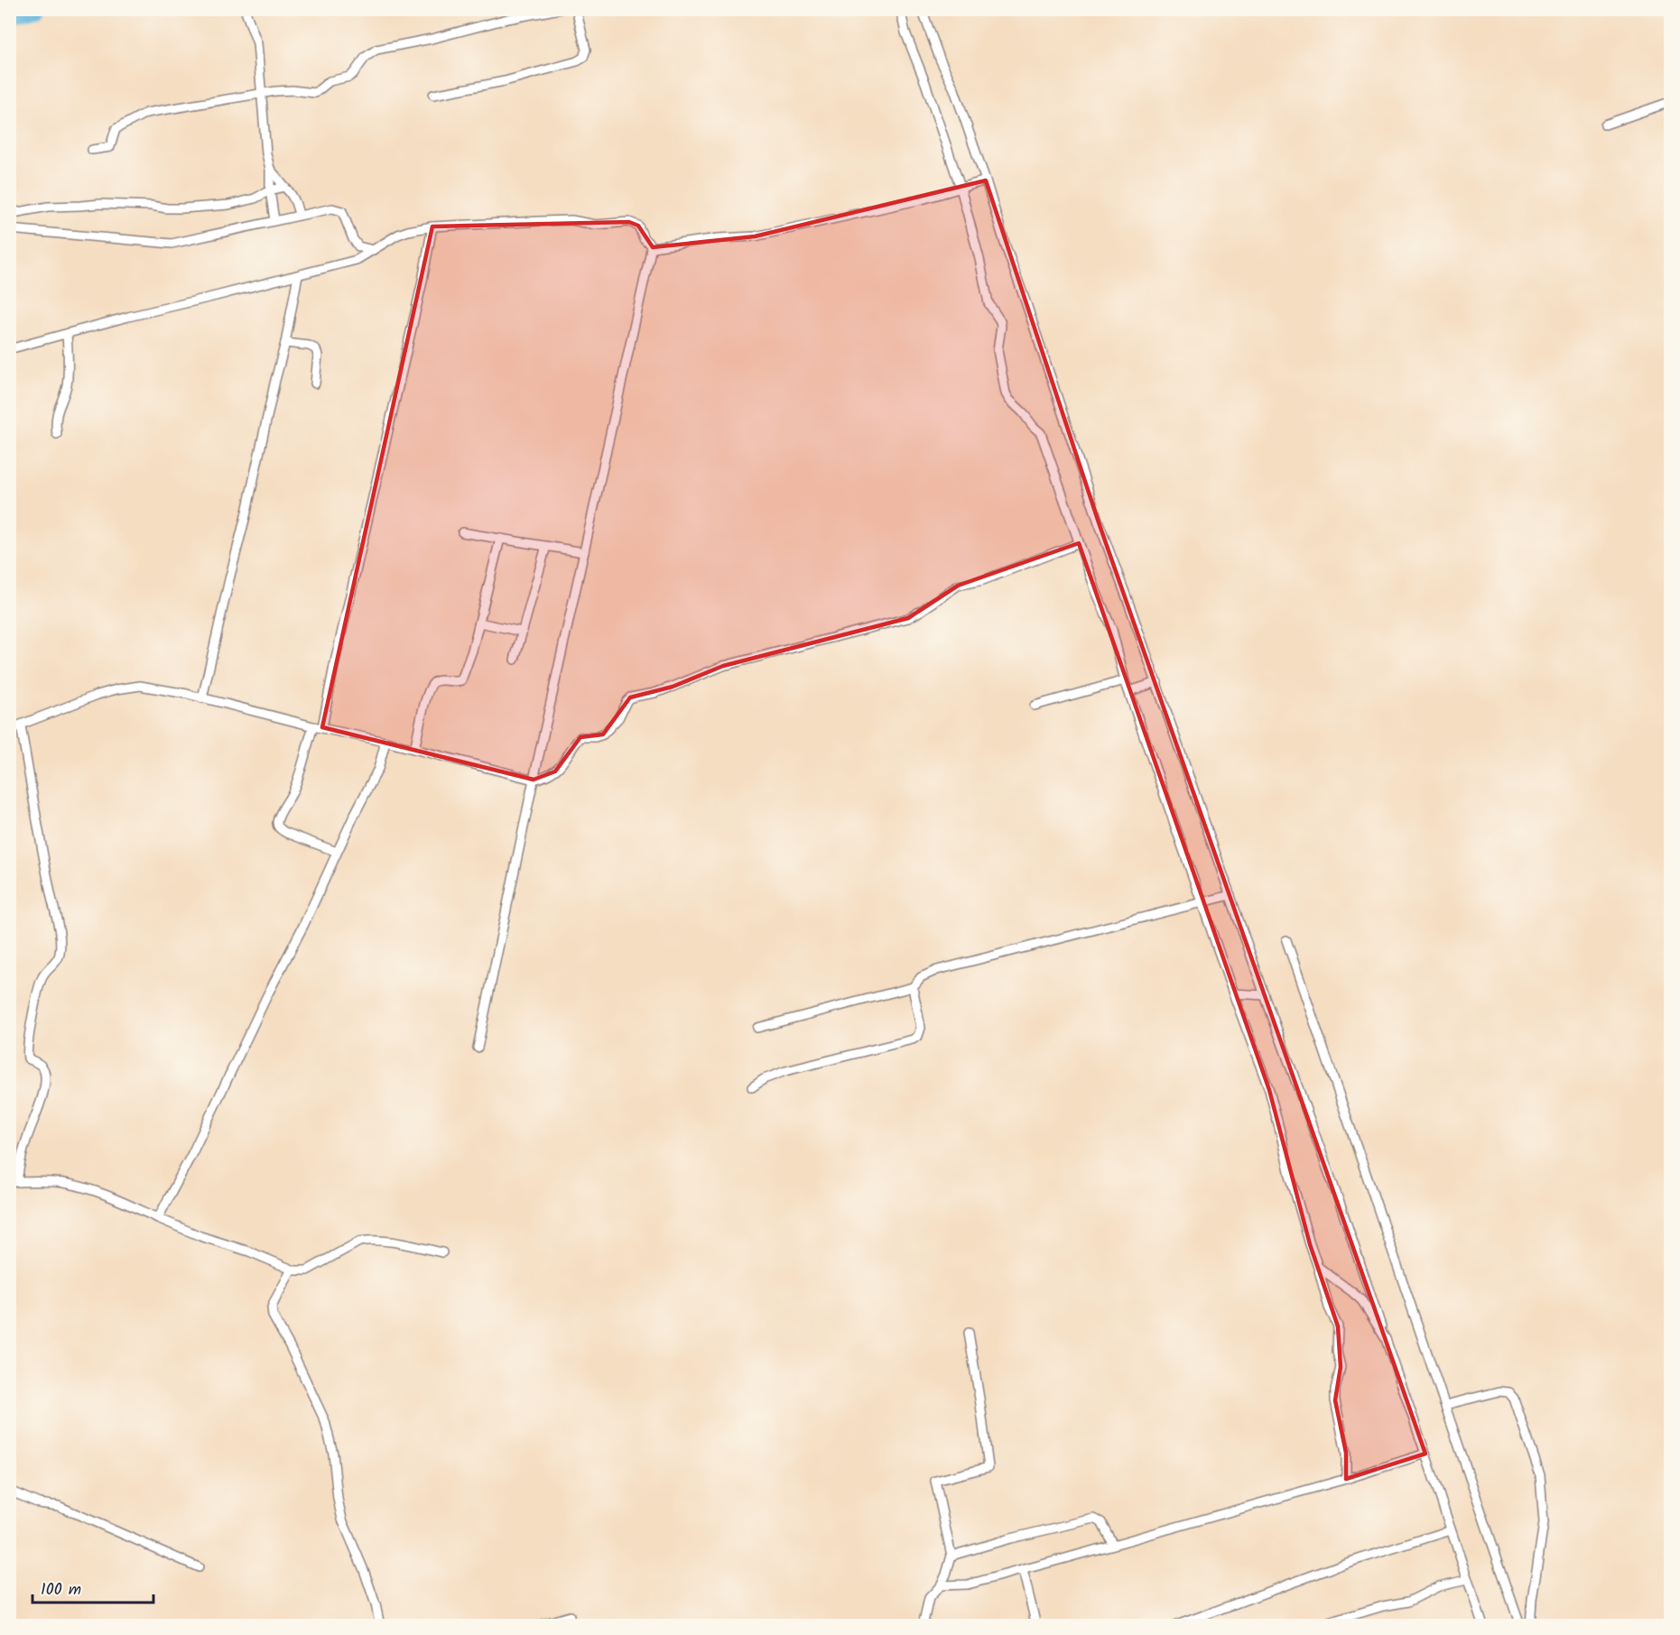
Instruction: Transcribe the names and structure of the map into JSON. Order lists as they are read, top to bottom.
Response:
{
  "scale_bar": "100 m"
}
